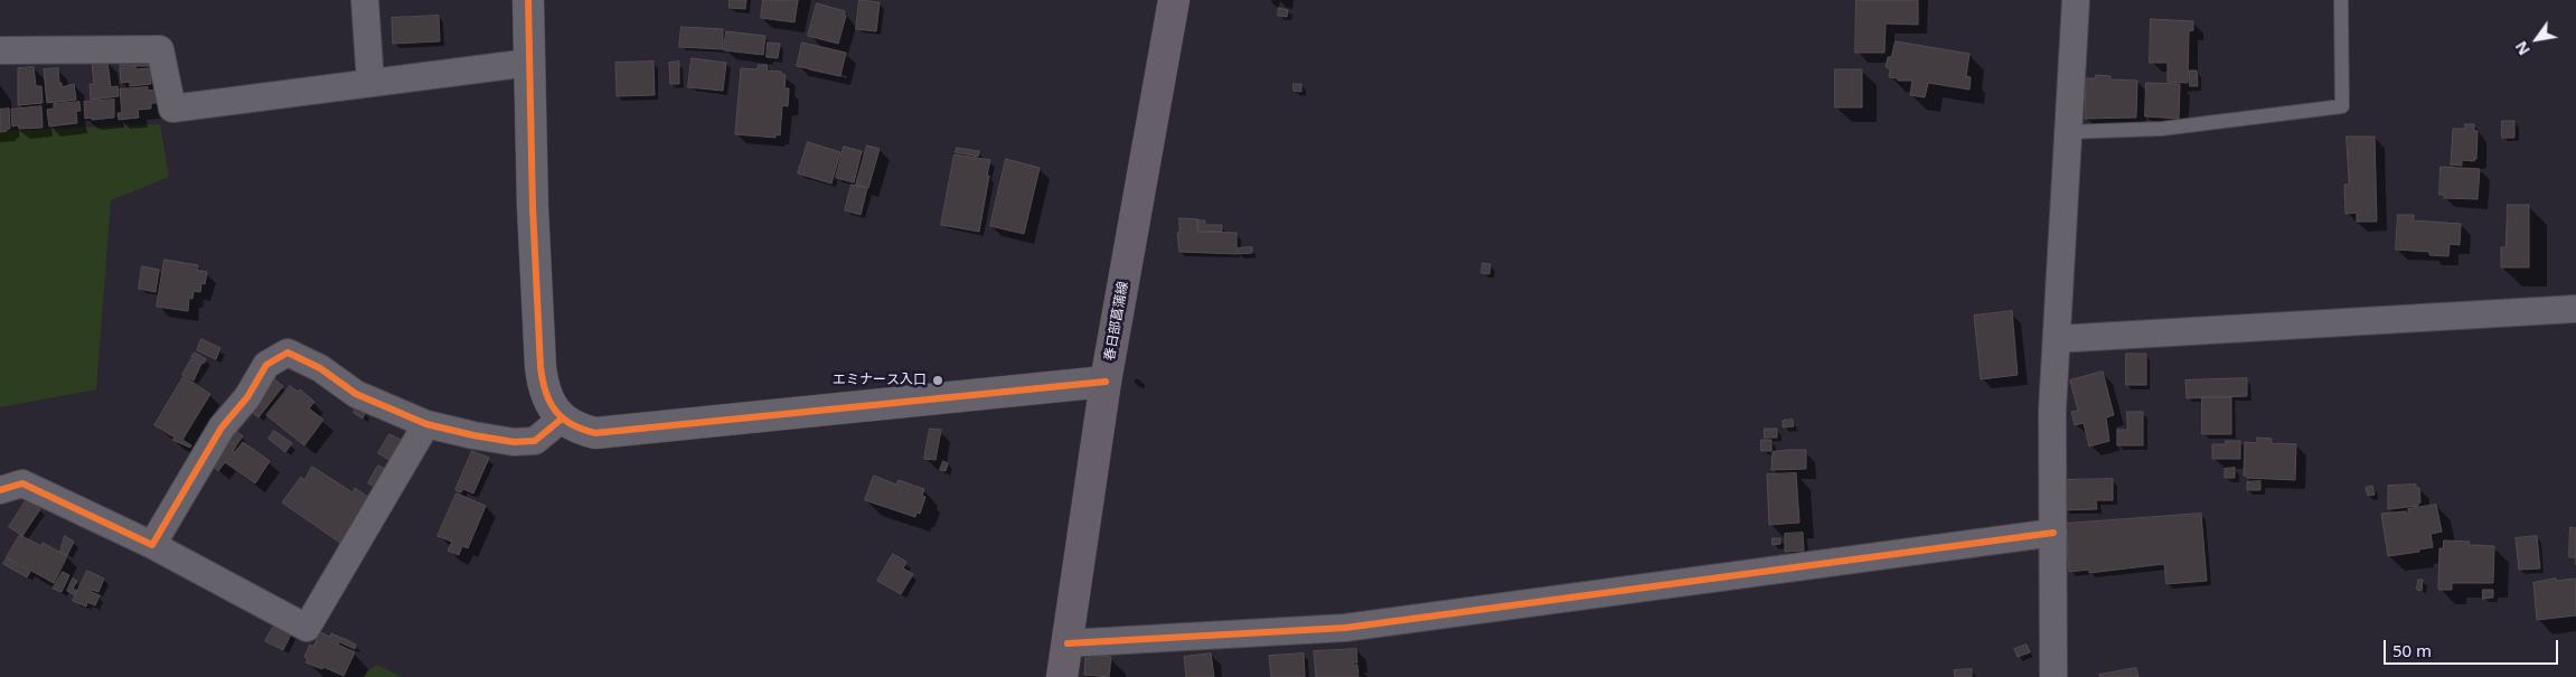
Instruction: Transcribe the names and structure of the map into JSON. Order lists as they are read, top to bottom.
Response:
{
  "streets": {
    "main road": ["春日部菖蒲線"]
  },
  "places": ["エミナース入口"],
  "scale_bar": "50 m",
  "north": "bottom left"
}
